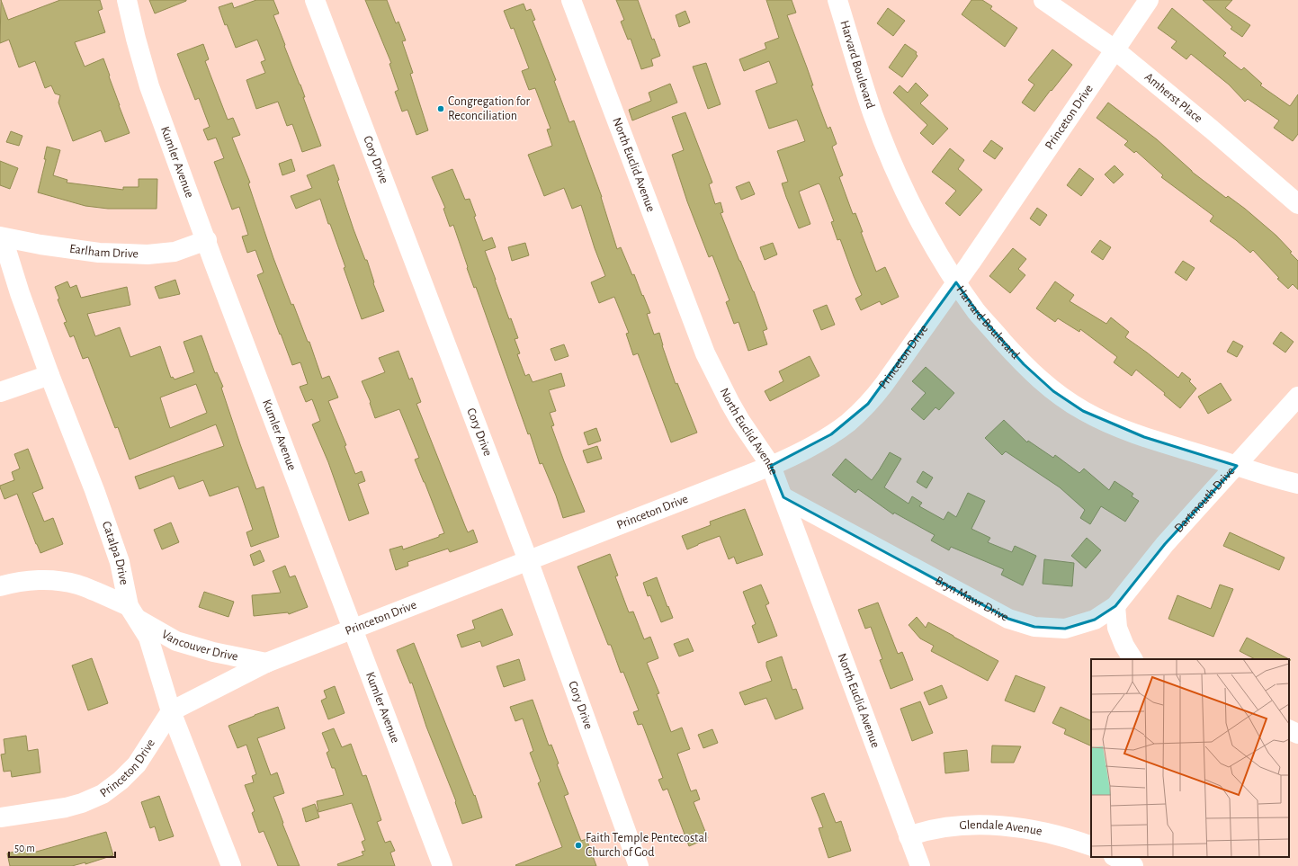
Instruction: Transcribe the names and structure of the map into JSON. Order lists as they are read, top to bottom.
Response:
{
  "streets": {
    "street": [
      "Harvard Boulevard",
      "Amherst Place",
      "Princeton Drive",
      "Cory Drive",
      "Kumler Avenue",
      "North Euclid Avenue",
      "Earlham Drive",
      "Dartmouth Drive",
      "Catalpa Drive",
      "Bryn Mawr Drive",
      "Vancouver Drive",
      "Glendale Avenue"
    ]
  },
  "crossings": [
    ["Harvard Boulevard", "Princeton Drive"],
    ["Harvard Boulevard", "Dartmouth Drive"],
    ["Amherst Place", "Princeton Drive"],
    ["Princeton Drive", "Cory Drive"],
    ["Princeton Drive", "Kumler Avenue"],
    ["Princeton Drive", "North Euclid Avenue"],
    ["Princeton Drive", "Catalpa Drive"],
    ["Princeton Drive", "Vancouver Drive"],
    ["Kumler Avenue", "Earlham Drive"],
    ["North Euclid Avenue", "Bryn Mawr Drive"],
    ["North Euclid Avenue", "Glendale Avenue"],
    ["Earlham Drive", "Catalpa Drive"],
    ["Dartmouth Drive", "Bryn Mawr Drive"],
    ["Catalpa Drive", "Vancouver Drive"]
  ],
  "places": ["Congregation for Reconciliation", "Faith Temple Pentecostal Church of God"],
  "scale_bar": "50 m"
}
